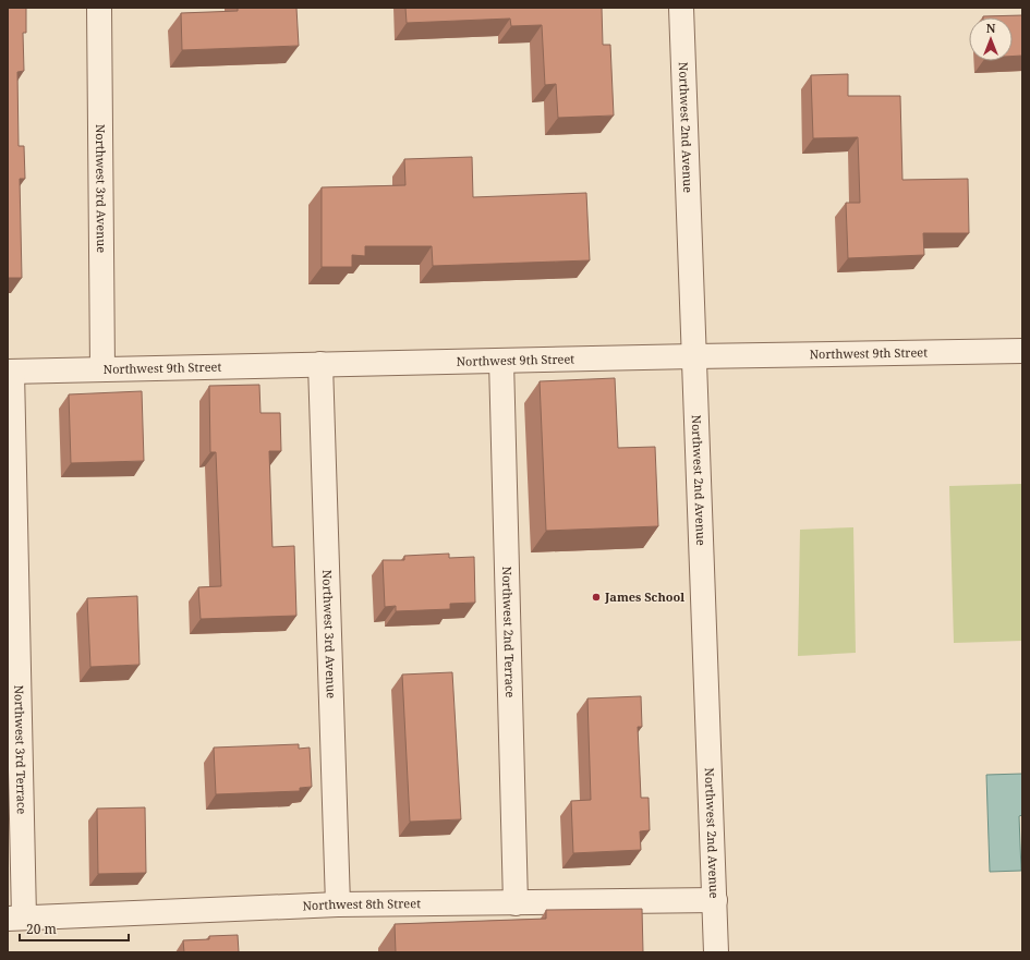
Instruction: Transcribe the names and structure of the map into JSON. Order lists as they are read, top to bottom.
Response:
{
  "streets": {
    "street": [
      "Northwest 2nd Avenue",
      "Northwest 3rd Avenue",
      "Northwest 9th Street",
      "Northwest 2nd Terrace",
      "Northwest 3rd Terrace",
      "Northwest 8th Street"
    ]
  },
  "crossings": [
    ["Northwest 2nd Avenue", "Northwest 9th Street"],
    ["Northwest 2nd Avenue", "Northwest 8th Street"],
    ["Northwest 3rd Avenue", "Northwest 9th Street"],
    ["Northwest 3rd Avenue", "Northwest 8th Street"],
    ["Northwest 9th Street", "Northwest 2nd Terrace"],
    ["Northwest 9th Street", "Northwest 3rd Terrace"],
    ["Northwest 2nd Terrace", "Northwest 8th Street"],
    ["Northwest 3rd Terrace", "Northwest 8th Street"]
  ],
  "places": ["James School"],
  "scale_bar": "20 m",
  "north": "top"
}
